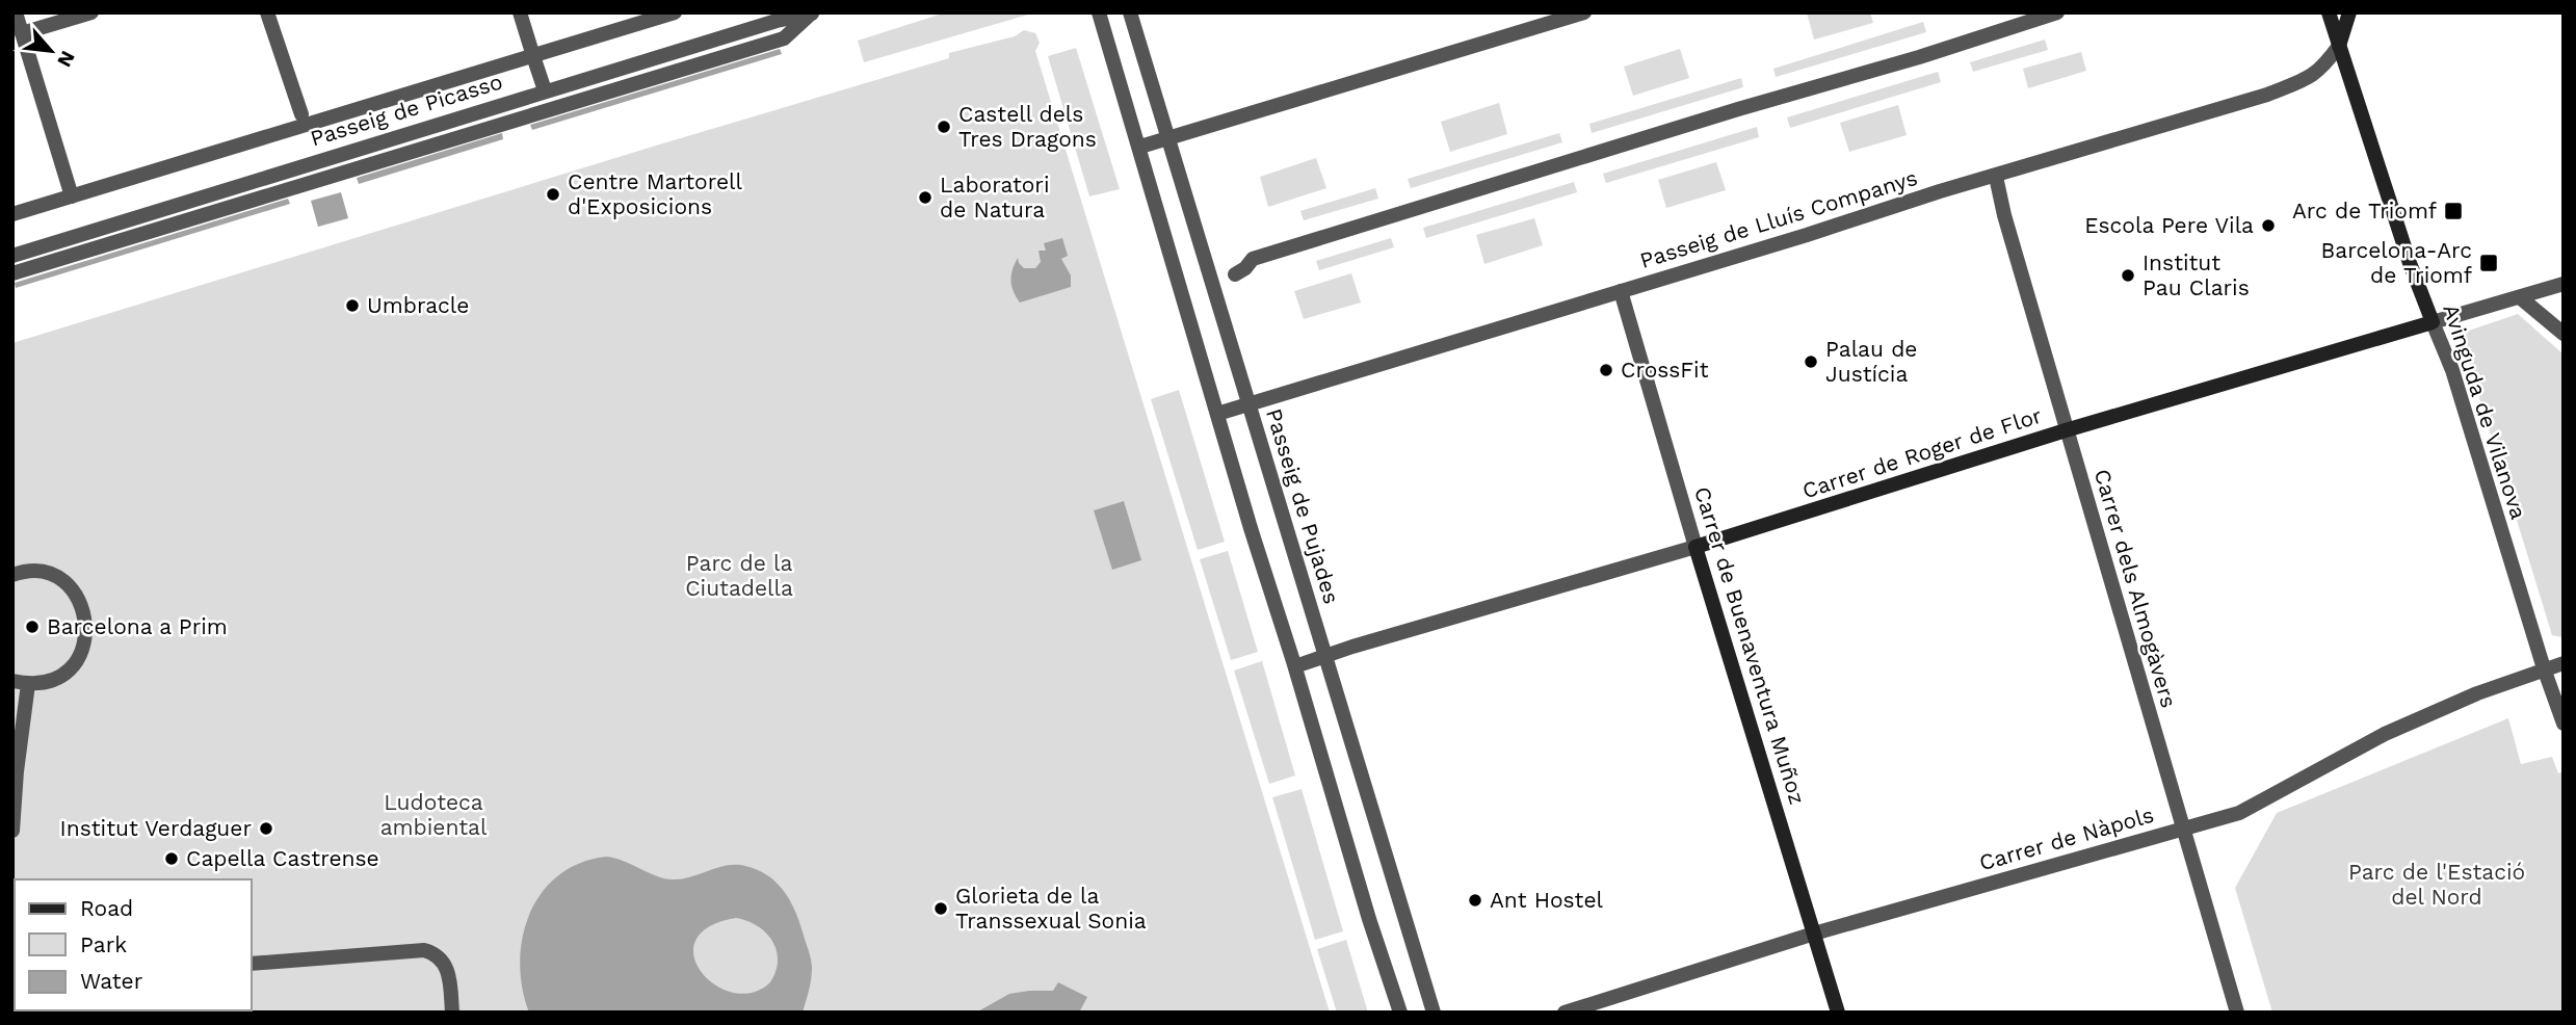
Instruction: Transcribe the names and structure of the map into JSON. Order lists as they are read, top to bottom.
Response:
{
  "streets": {
    "main road": [
      "Passeig de Lluís Companys",
      "Avinguda de Vilanova",
      "Carrer de Roger de Flor",
      "Carrer de Buenaventura Muñoz"
    ],
    "street": [
      "Passeig de Picasso",
      "Passeig de Pujades",
      "Carrer dels Almogàvers",
      "Carrer de Nàpols"
    ]
  },
  "crossings": [
    ["Passeig de Lluís Companys", "Avinguda de Vilanova"],
    ["Passeig de Lluís Companys", "Passeig de Pujades"],
    ["Passeig de Lluís Companys", "Carrer dels Almogàvers"],
    ["Passeig de Lluís Companys", "Carrer de Buenaventura Muñoz"],
    ["Avinguda de Vilanova", "Carrer de Roger de Flor"],
    ["Avinguda de Vilanova", "Carrer de Nàpols"],
    ["Carrer de Roger de Flor", "Passeig de Pujades"],
    ["Carrer de Roger de Flor", "Carrer dels Almogàvers"],
    ["Carrer de Roger de Flor", "Carrer de Buenaventura Muñoz"],
    ["Carrer dels Almogàvers", "Carrer de Nàpols"],
    ["Carrer de Buenaventura Muñoz", "Carrer de Nàpols"]
  ],
  "parks": ["Parc de la Ciutadella", "Ludoteca ambiental", "Parc de l'Estació del Nord"],
  "places": {
    "other": [
      "Castell dels Tres Dragons",
      "Centre Martorell d'Exposicions",
      "Laboratori de Natura",
      "Escola Pere Vila",
      "Institut Pau Claris",
      "Umbracle",
      "Palau de Justícia",
      "CrossFit",
      "Barcelona a Prim",
      "Institut Verdaguer",
      "Capella Castrense",
      "Ant Hostel",
      "Glorieta de la Transsexual Sonia"
    ],
    "transit": ["Arc de Triomf", "Barcelona-Arc de Triomf"]
  },
  "legend": ["Road", "Park", "Water"],
  "north": "bottom right"
}
